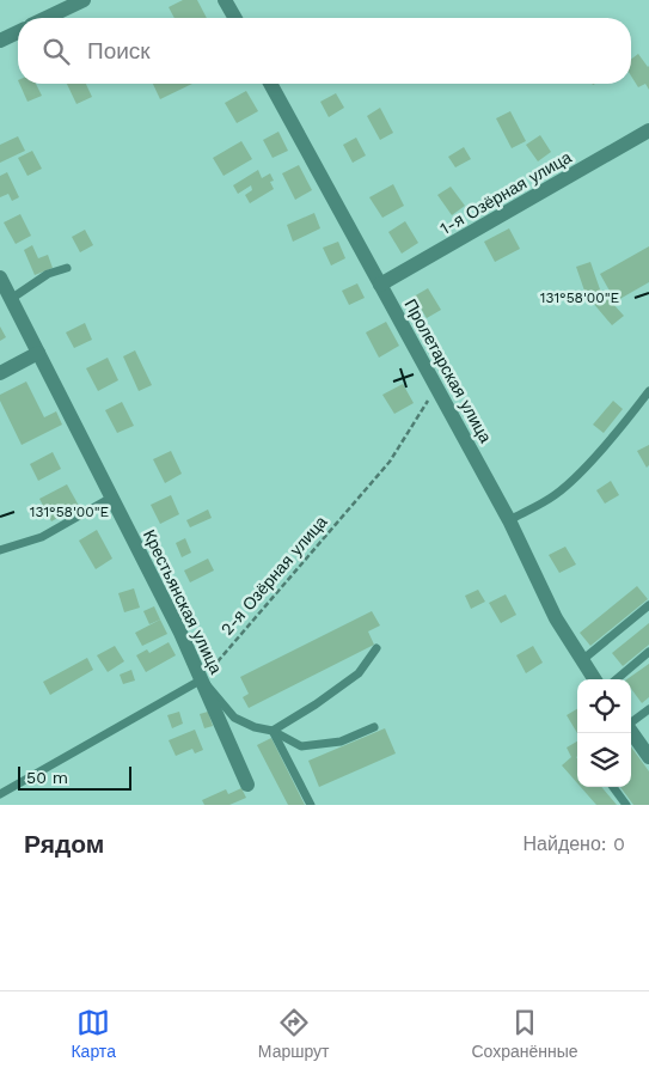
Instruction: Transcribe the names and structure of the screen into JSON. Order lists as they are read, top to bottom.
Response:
{
  "streets": {
    "street": ["1-я Озёрная улица", "Пролетарская улица", "Крестьянская улица"],
    "path": ["2-я Озёрная улица"]
  },
  "crossings": [
    ["1-я Озёрная улица", "Пролетарская улица"],
    ["Пролетарская улица", "2-я Озёрная улица"],
    ["2-я Озёрная улица", "Крестьянская улица"]
  ],
  "scale_bar": "50 m",
  "page": {
    "search": "Поиск",
    "scale": "50 m",
    "heading": ["Рядом", "Найдено: 0"],
    "nav": ["Карта", "Маршрут", "Сохранённые"]
  },
  "coordinates": ["131°58'00\"E"]
}
